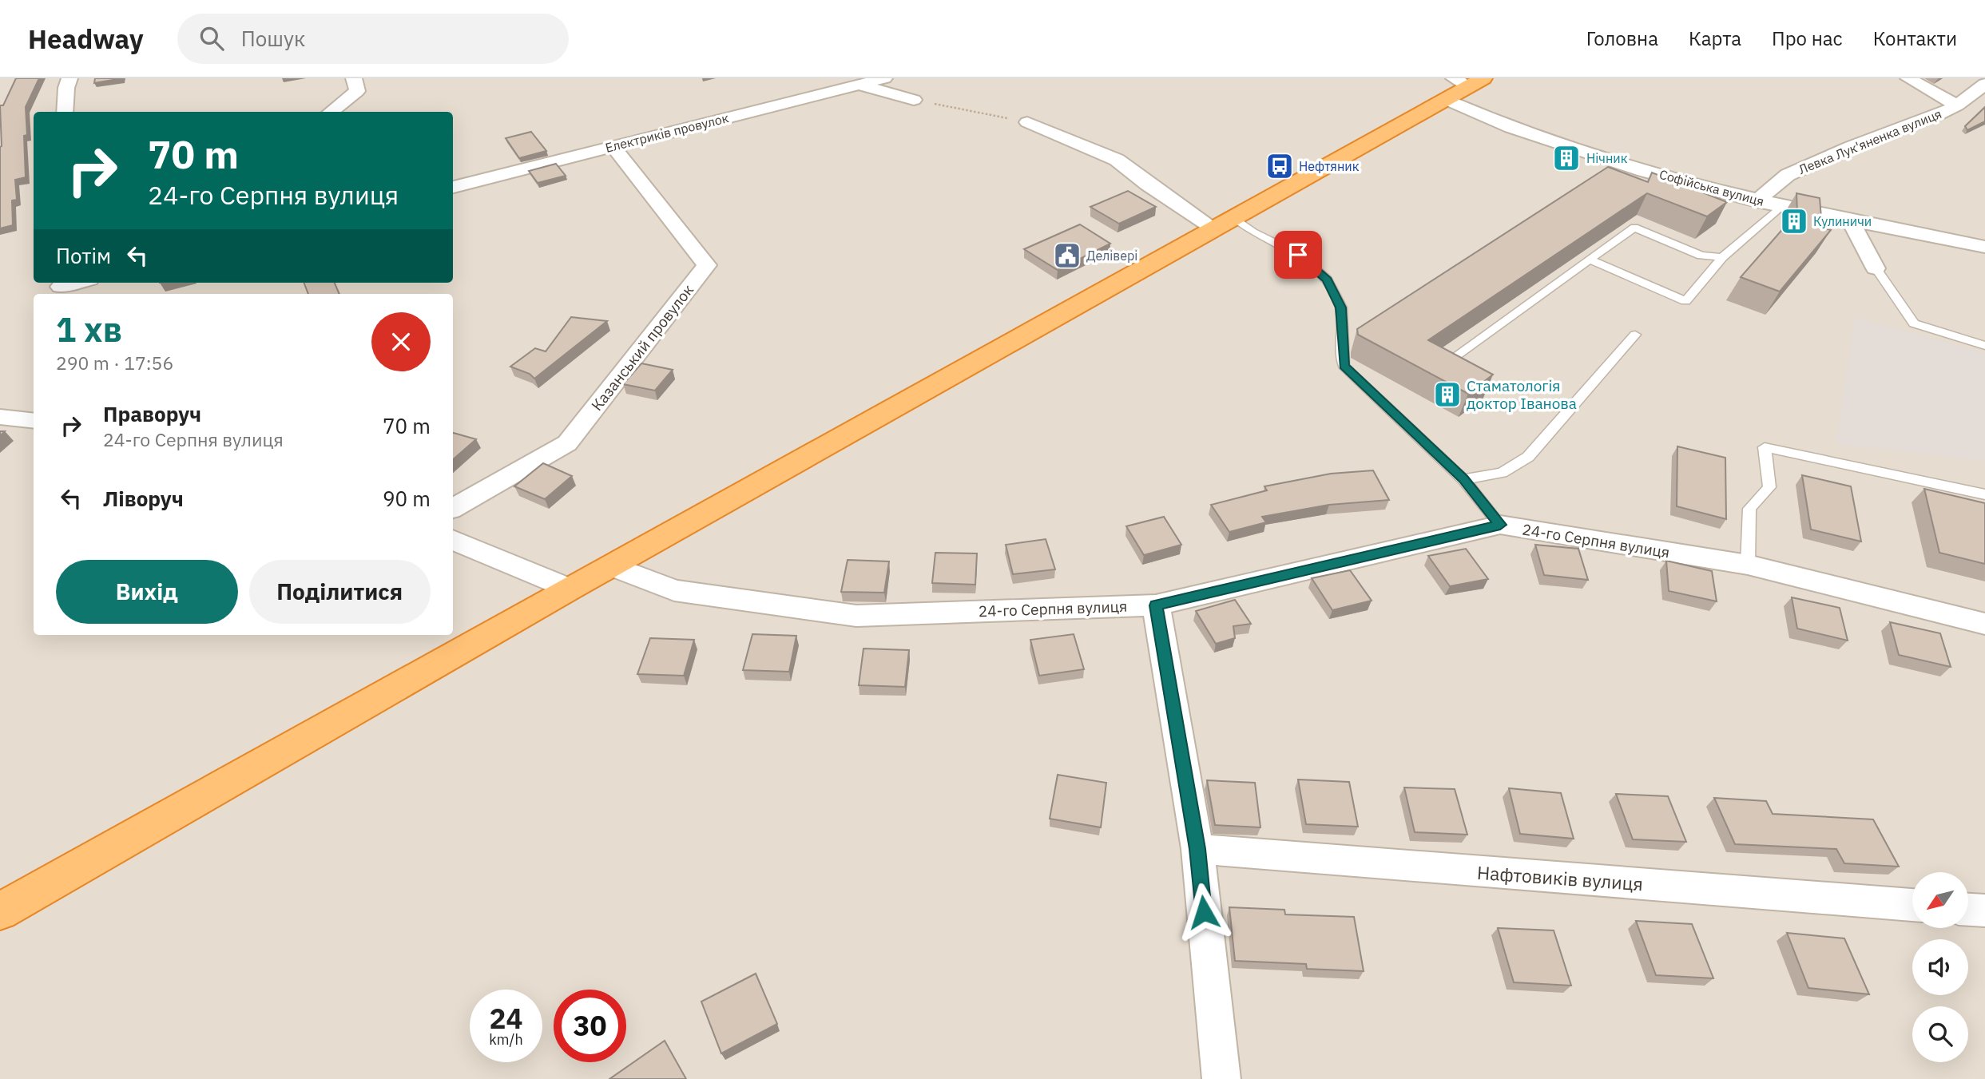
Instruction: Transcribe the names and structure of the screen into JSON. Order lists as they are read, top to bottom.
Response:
{
  "streets": {
    "street": [
      "Електриків провулок",
      "Левка Лук'яненка вулиця",
      "Софійська вулиця",
      "Казанський провулок",
      "24-го Серпня вулиця",
      "Нафтовиків вулиця"
    ]
  },
  "crossings": [
    ["Електриків провулок", "Казанський провулок"],
    ["Левка Лук'яненка вулиця", "Софійська вулиця"]
  ],
  "places": {
    "building": ["Нічник", "Кулиничи", "Стаматологія доктор Іванова"],
    "bus stop": ["Нефтяник"],
    "public building": ["Делівері"]
  },
  "north": "bottom left",
  "page": {
    "header": "Headway",
    "search": "Пошук",
    "nav": [
      "Головна",
      "Карта",
      "Про нас",
      "Контакти"
    ],
    "turn": ["70 m", "24-го Серпня вулиця"],
    "then": "Потім",
    "heading": ["1 хв", "290 m · 17:56"],
    "list": [
      {
        "name": "Праворуч",
        "note": "24-го Серпня вулиця",
        "value": "70 m"
      },
      {
        "name": "Ліворуч",
        "value": "90 m"
      }
    ],
    "buttons": ["Вихід", "Поділитися"],
    "speed": "24 km/h",
    "limit": "30"
  }
}
